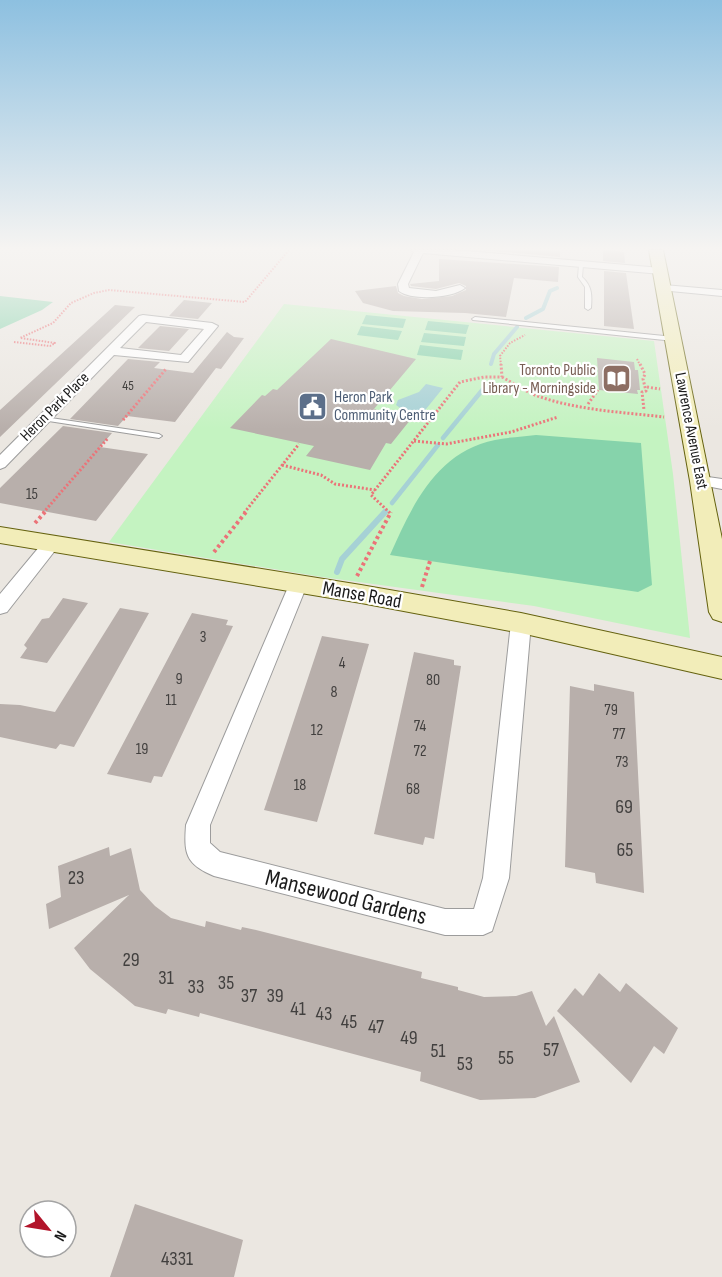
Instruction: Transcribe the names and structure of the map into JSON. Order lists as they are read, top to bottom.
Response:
{
  "streets": {
    "main road": ["Lawrence Avenue East", "Manse Road"],
    "street": ["Heron Park Place", "Mansewood Gardens"]
  },
  "crossings": [
    ["Manse Road", "Mansewood Gardens"]
  ],
  "places": {
    "library": ["Toronto Public Library - Morningside"],
    "public building": ["Heron Park Community Centre"]
  },
  "house_numbers": [
    "45",
    "15",
    "3",
    "4",
    "9",
    "80",
    "8",
    "11",
    "79",
    "74",
    "12",
    "77",
    "19",
    "72",
    "73",
    "18",
    "68",
    "69",
    "65",
    "23",
    "29",
    "31",
    "35",
    "33",
    "37",
    "39",
    "41",
    "43",
    "45",
    "47",
    "49",
    "57",
    "51",
    "55",
    "53",
    "4331"
  ],
  "north": "bottom right"
}
